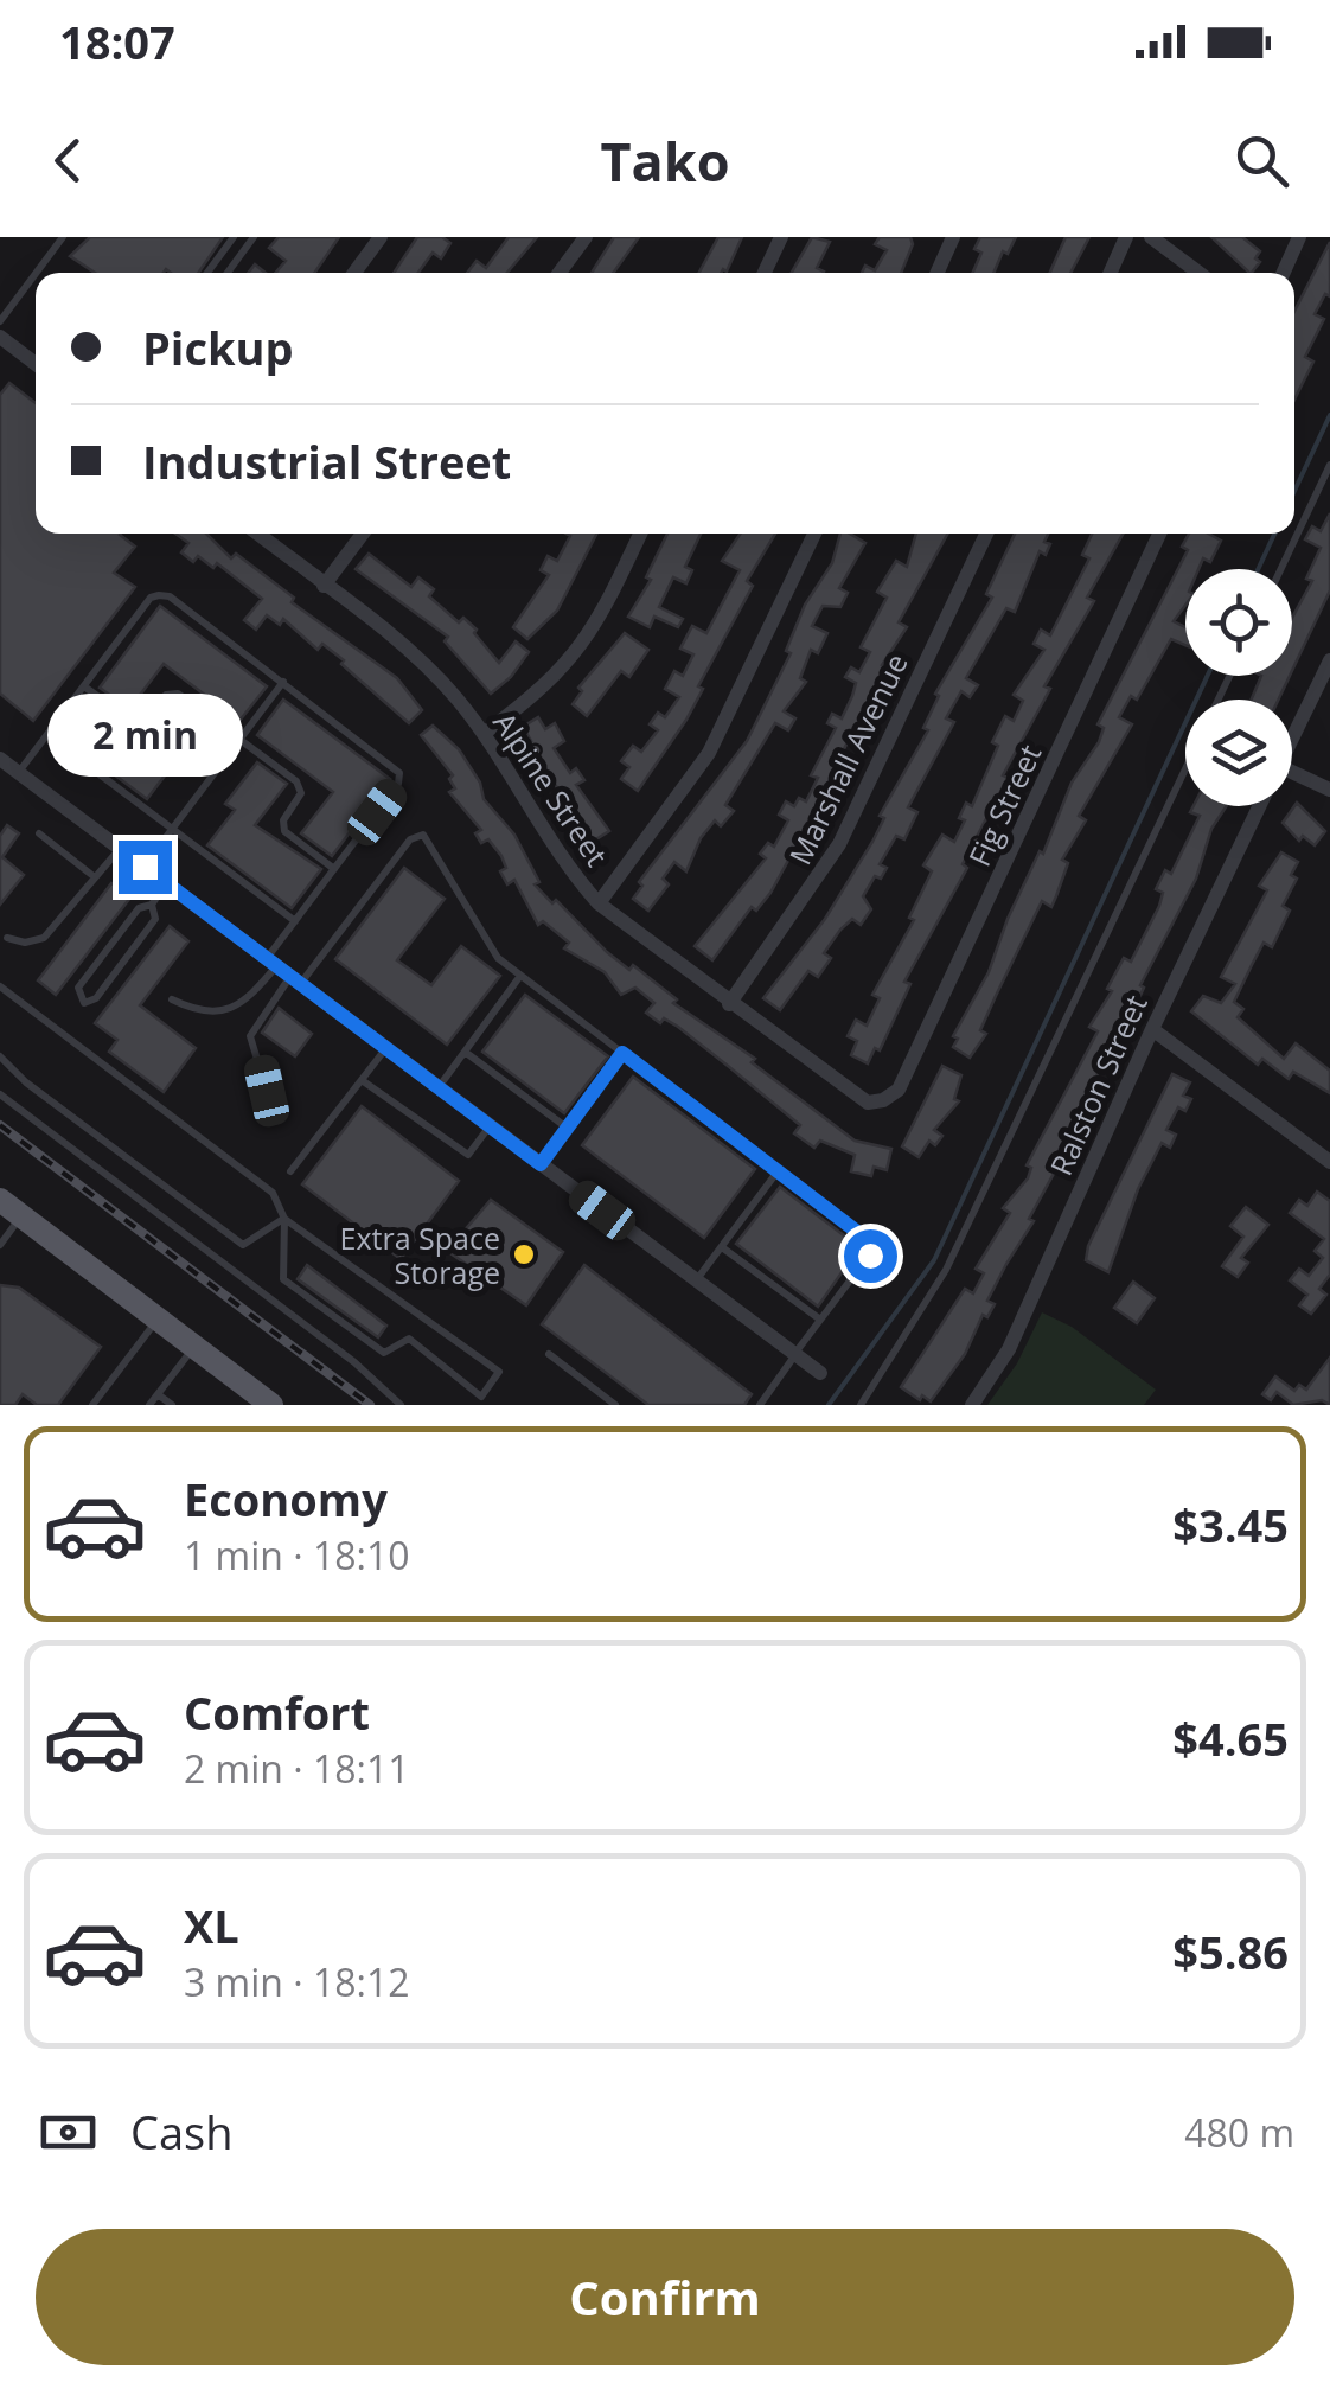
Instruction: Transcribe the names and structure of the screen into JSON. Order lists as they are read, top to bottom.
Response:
{
  "streets": {
    "street": [
      "Marshall Avenue",
      "Alpine Street",
      "Fig Street",
      "Ralston Street"
    ]
  },
  "crossings": [
    ["Marshall Avenue", "Alpine Street"],
    ["Alpine Street", "Fig Street"]
  ],
  "places": ["Extra Space Storage"],
  "page": {
    "status": "18:07",
    "header": "Tako",
    "banner": ["Pickup", "Industrial Street"],
    "bubble": "2 min",
    "list": [
      {
        "name": "Economy",
        "note": "1 min · 18:10",
        "value": "$3.45"
      },
      {
        "name": "Comfort",
        "note": "2 min · 18:11",
        "value": "$4.65"
      },
      {
        "name": "XL",
        "note": "3 min · 18:12",
        "value": "$5.86"
      }
    ],
    "pay": ["Cash", "480 m"],
    "buttons": "Confirm"
  }
}
